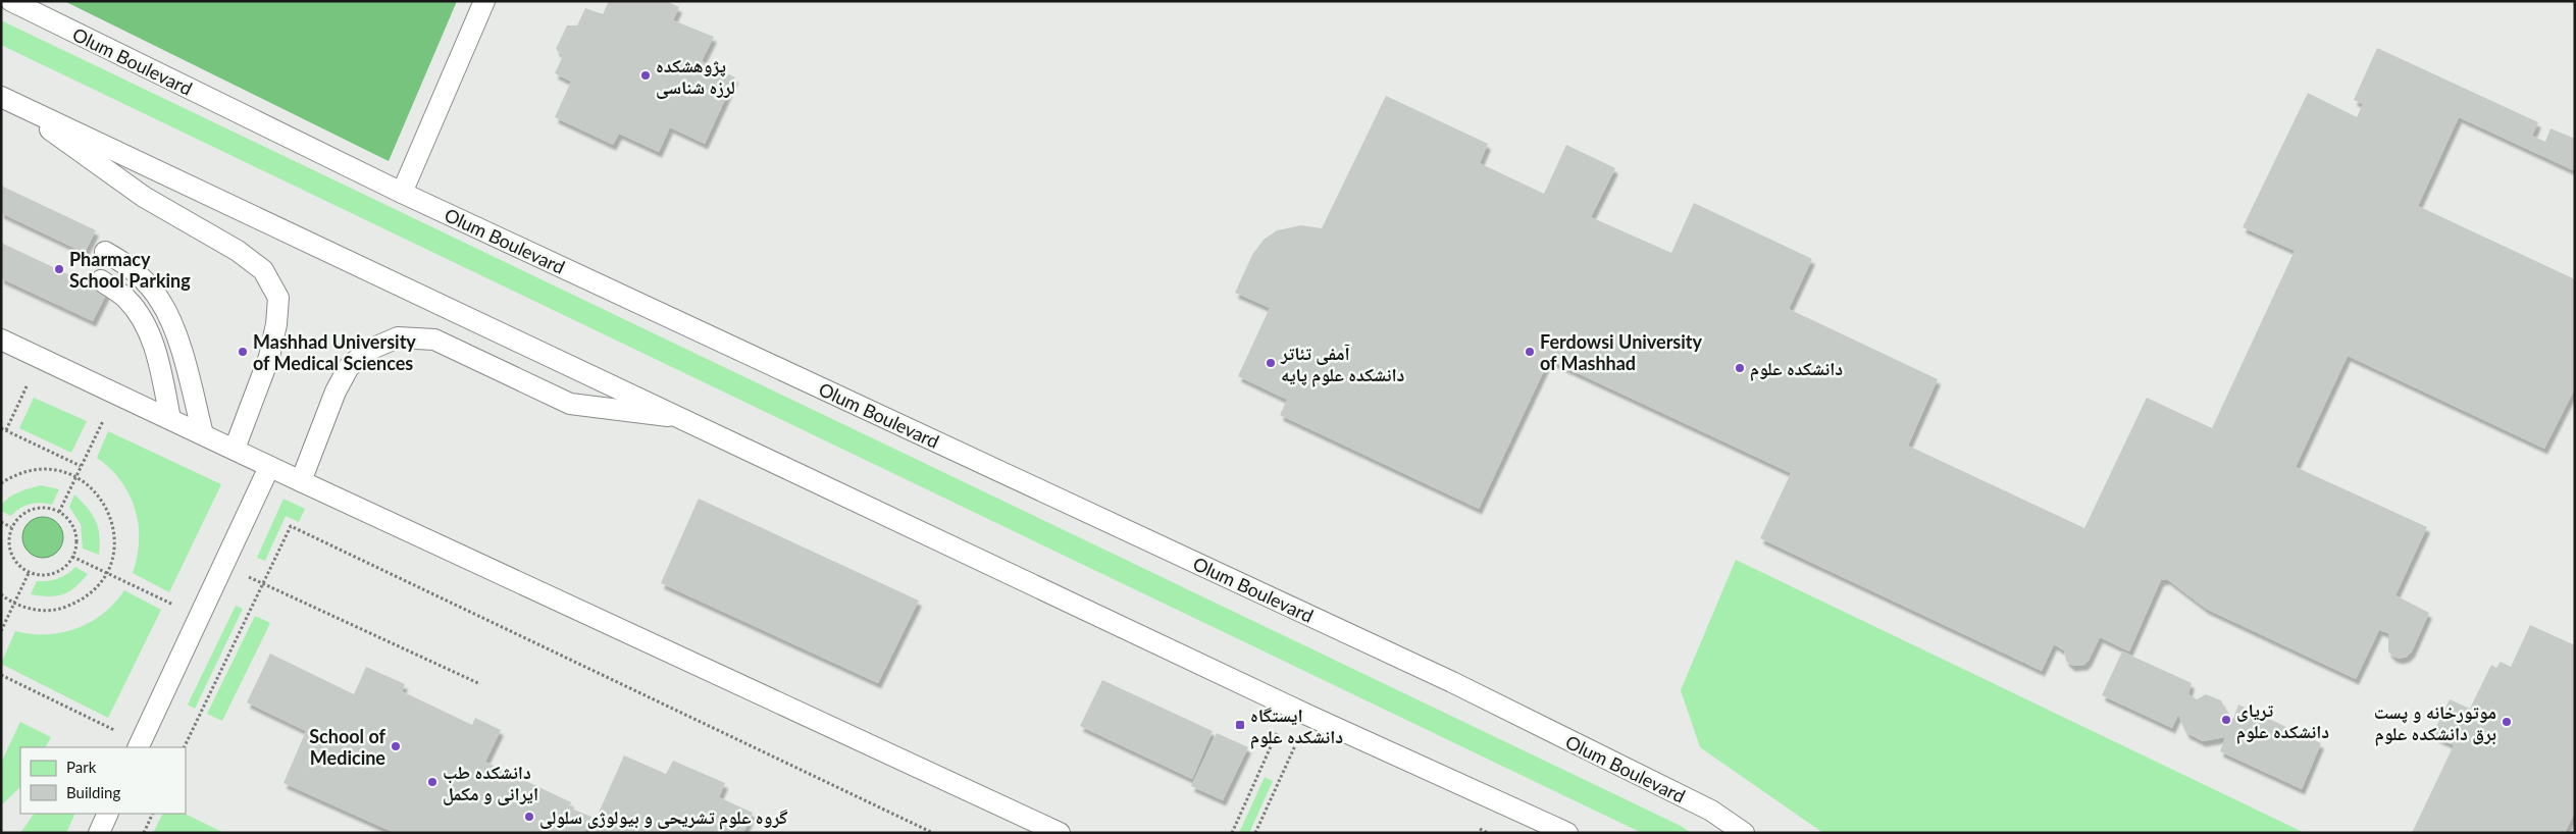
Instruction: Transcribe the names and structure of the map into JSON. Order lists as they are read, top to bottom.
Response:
{
  "streets": {
    "lane": ["Olum Boulevard"]
  },
  "places": {
    "other": [
      "پژوهشکده لرزه شناسی",
      "Pharmacy School Parking",
      "Mashhad University of Medical Sciences",
      "Ferdowsi University of Mashhad",
      "آمفی تئاتر دانشکده علوم پایه",
      "دانشکده علوم",
      "تریای دانشکده علوم",
      "موتورخانه و پست برق دانشکده علوم",
      "School of Medicine",
      "دانشکده طب ایرانی و مکمل",
      "گروه علوم تشریحی و بیولوژی سلولی"
    ],
    "transit": ["ایستگاه دانشکده علوم"]
  },
  "legend": ["Park", "Building"]
}
